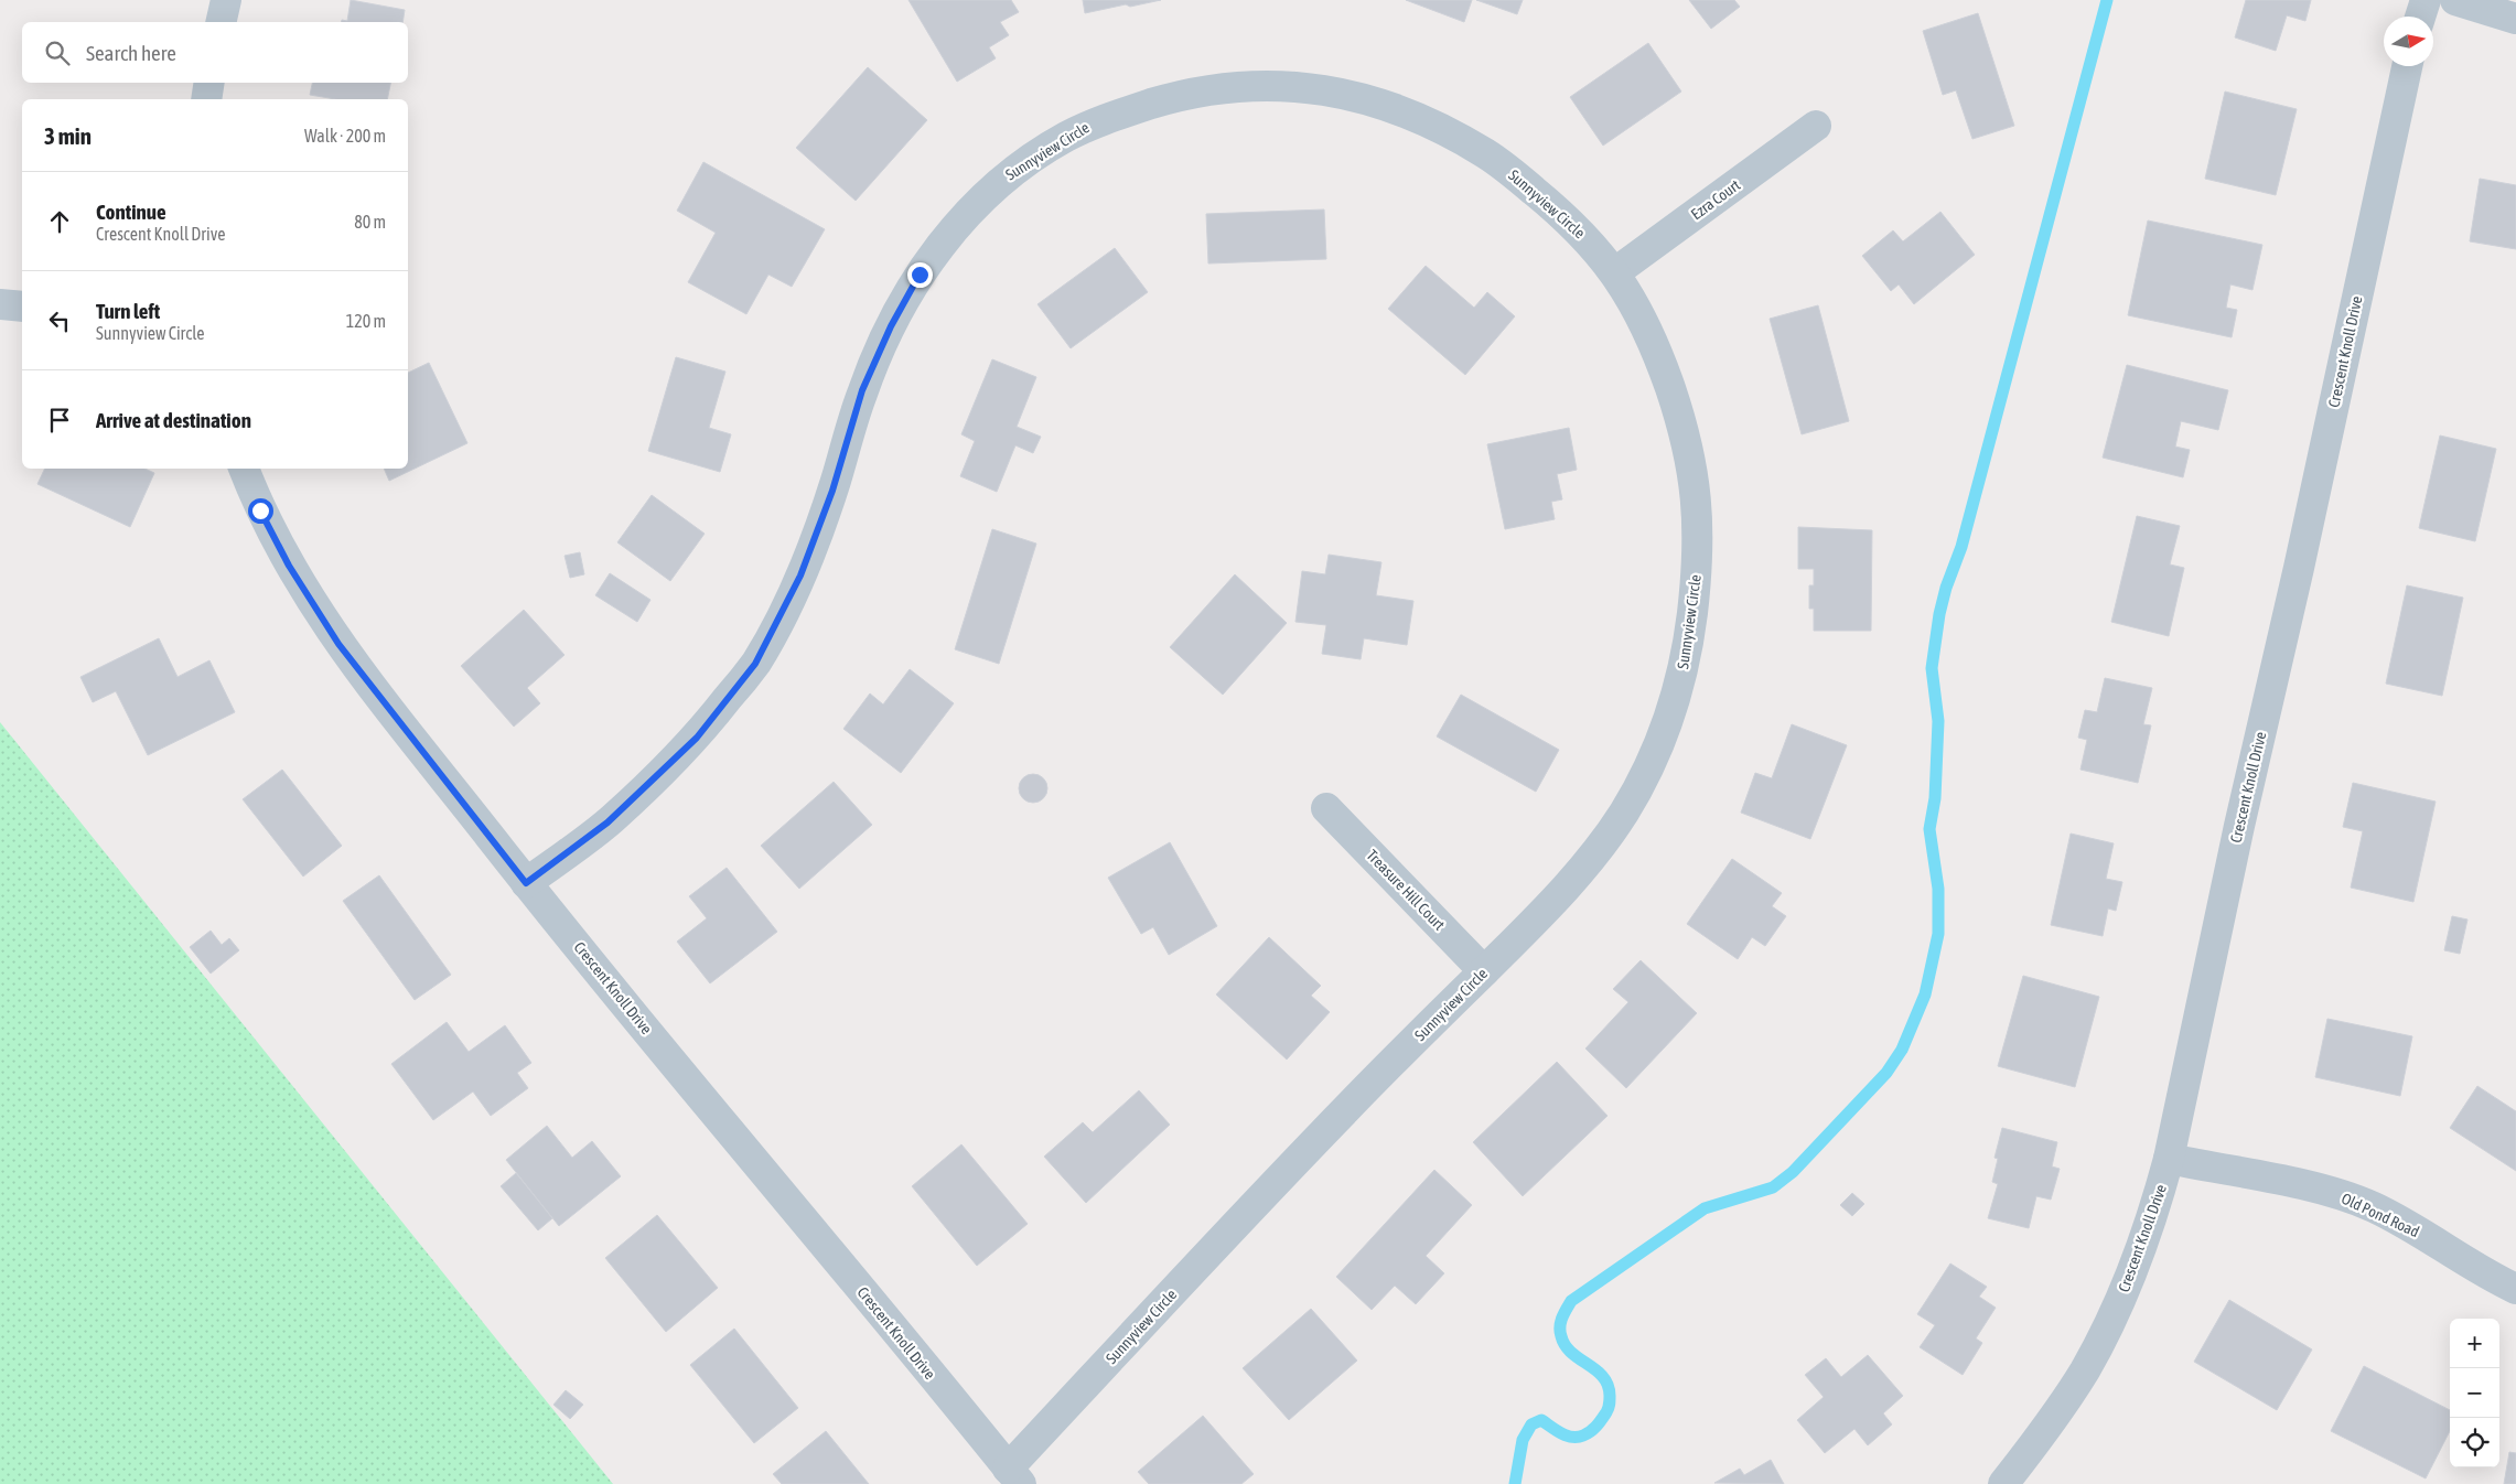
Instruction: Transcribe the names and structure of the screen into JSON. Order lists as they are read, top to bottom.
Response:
{
  "streets": {
    "street": [
      "Sunnyview Circle",
      "Ezra Court",
      "Crescent Knoll Drive",
      "Treasure Hill Court",
      "Old Pond Road"
    ]
  },
  "crossings": [
    ["Sunnyview Circle", "Ezra Court"],
    ["Sunnyview Circle", "Crescent Knoll Drive"],
    ["Sunnyview Circle", "Treasure Hill Court"],
    ["Crescent Knoll Drive", "Old Pond Road"]
  ],
  "north": "right",
  "page": {
    "search": "Search here",
    "heading": ["3 min", "Walk · 200 m"],
    "list": [
      ["Continue", "Crescent Knoll Drive", "80 m"],
      ["Turn left", "Sunnyview Circle", "120 m"],
      "Arrive at destination"
    ],
    "map_buttons": ["+", "−"]
  }
}
